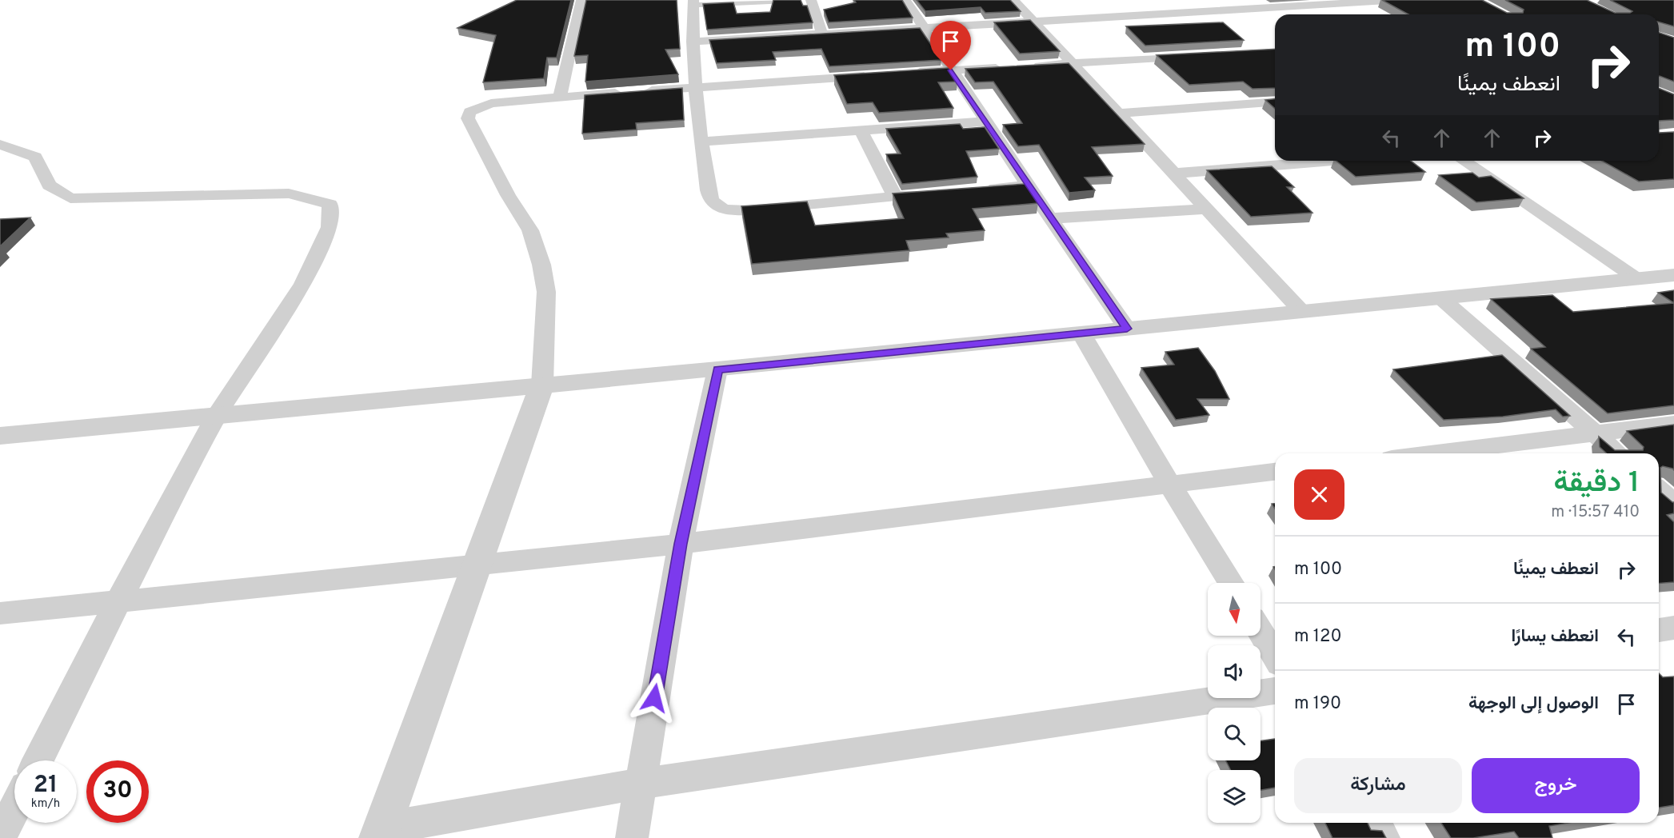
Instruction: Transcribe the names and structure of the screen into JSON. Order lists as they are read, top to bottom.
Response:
{
  "north": "bottom",
  "page": {
    "turn": ["100 m", "انعطف يمينًا"],
    "heading": ["1 دقيقة", "410 m · 15:57"],
    "list": [
      {
        "name": "انعطف يمينًا",
        "value": "100 m"
      },
      {
        "name": "انعطف يسارًا",
        "value": "120 m"
      },
      {
        "name": "الوصول إلى الوجهة",
        "value": "190 m"
      }
    ],
    "buttons": ["خروج", "مشاركة"],
    "speed": "21 km/h",
    "limit": "30"
  }
}
